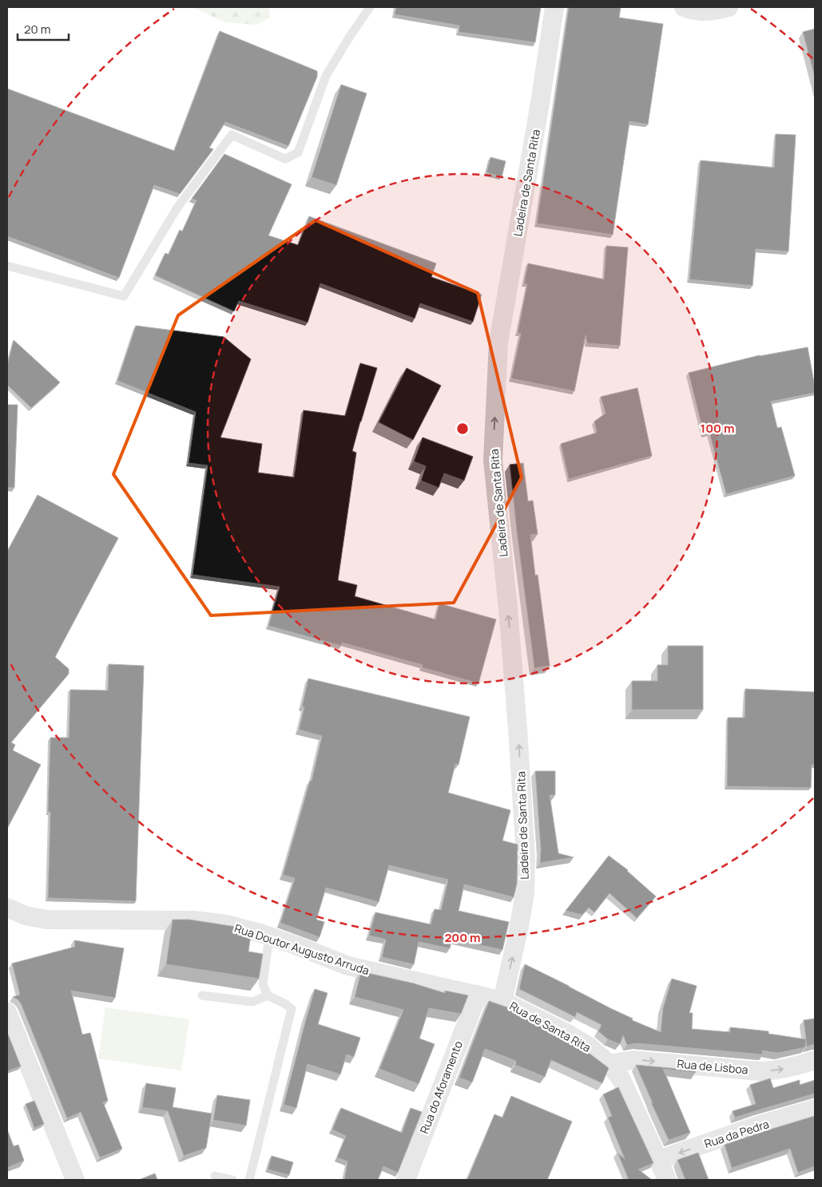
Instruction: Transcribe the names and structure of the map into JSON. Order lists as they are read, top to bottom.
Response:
{
  "streets": {
    "street": [
      "Ladeira de Santa Rita",
      "Rua Doutor Augusto Arruda",
      "Rua de Santa Rita",
      "Rua de Lisboa",
      "Rua do Aforamento",
      "Rua da Pedra"
    ]
  },
  "crossings": [
    ["Ladeira de Santa Rita", "Rua de Santa Rita"],
    ["Rua Doutor Augusto Arruda", "Rua de Santa Rita"],
    ["Rua Doutor Augusto Arruda", "Rua do Aforamento"],
    ["Rua de Santa Rita", "Rua de Lisboa"],
    ["Rua de Santa Rita", "Rua do Aforamento"],
    ["Rua de Santa Rita", "Rua da Pedra"]
  ],
  "one_way": ["Ladeira de Santa Rita", "Rua de Lisboa", "Rua da Pedra"],
  "scale_bar": "20 m",
  "rings": ["100 m", "200 m"]
}
